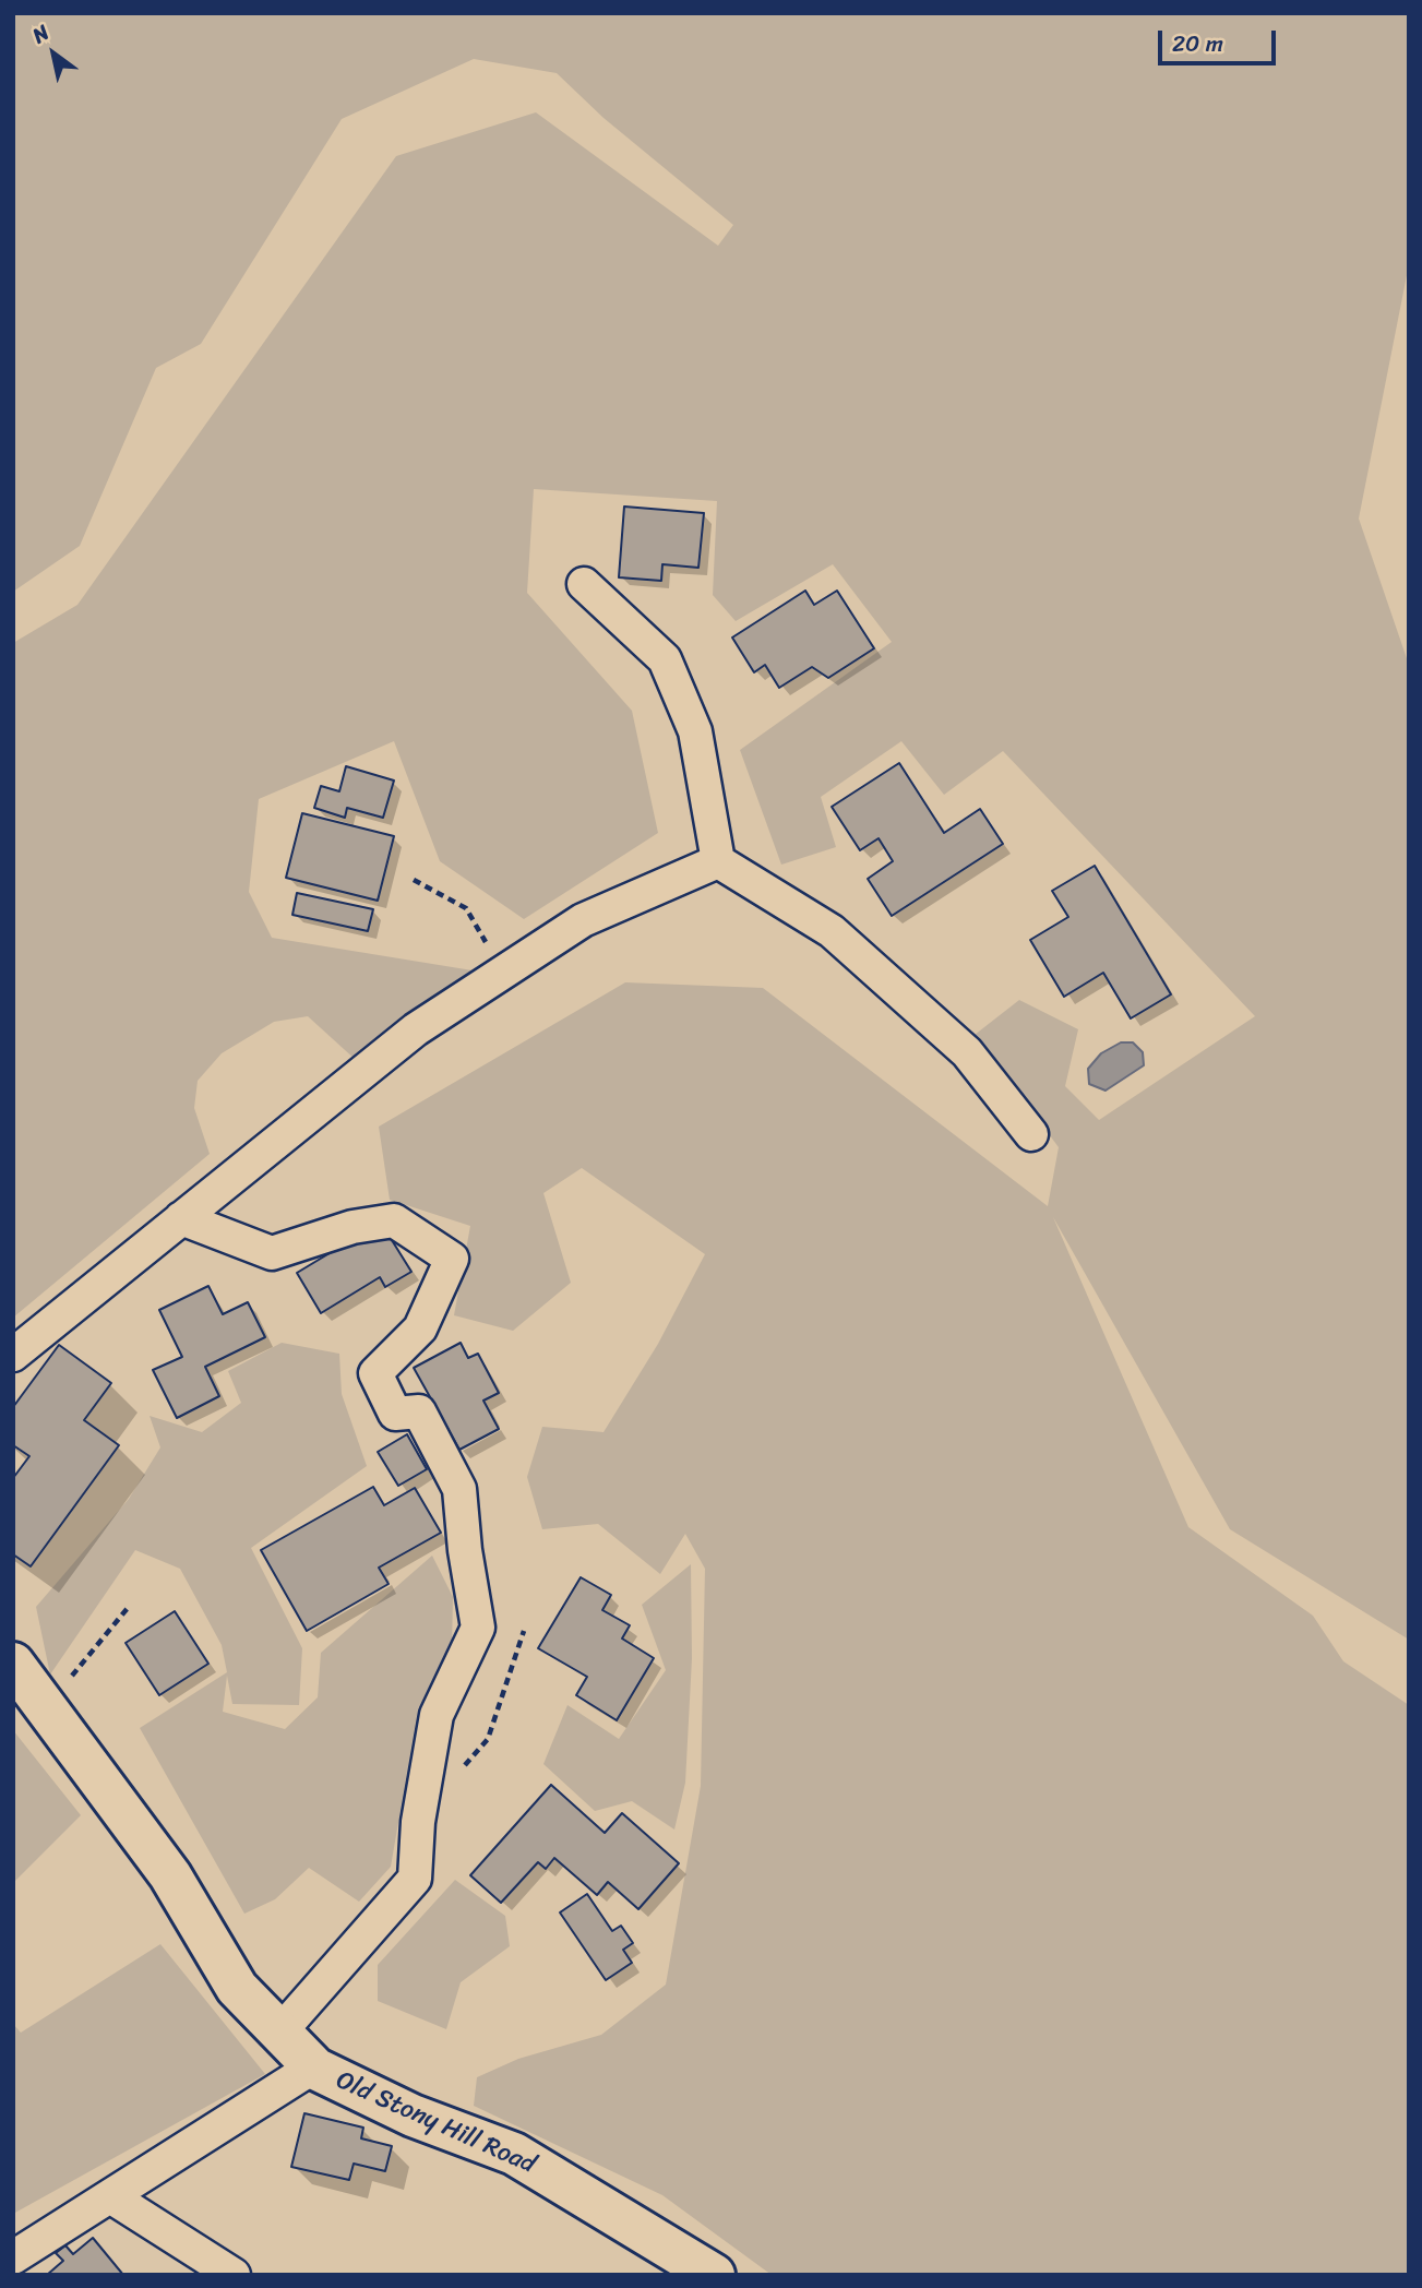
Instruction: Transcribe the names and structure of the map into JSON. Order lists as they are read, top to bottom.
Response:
{
  "streets": {
    "street": ["Old Stony Hill Road"]
  },
  "scale_bar": "20 m",
  "north": "top left"
}
